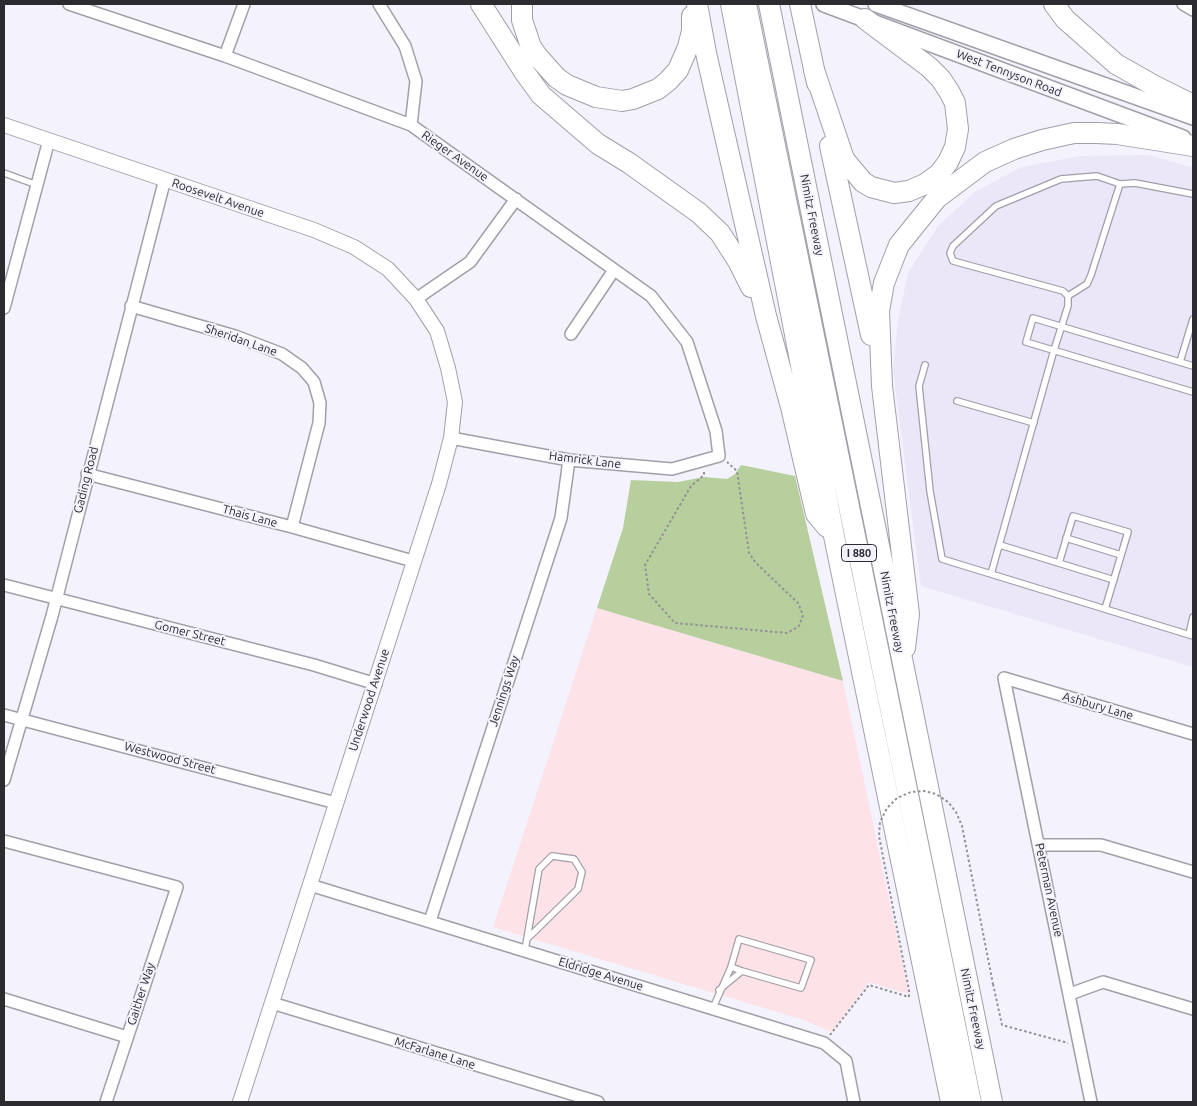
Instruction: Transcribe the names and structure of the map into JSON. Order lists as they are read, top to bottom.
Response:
{
  "streets": {
    "highway": ["Nimitz Freeway", "I 880"],
    "main road": ["West Tennyson Road"],
    "street": [
      "Rieger Avenue",
      "Roosevelt Avenue",
      "Sheridan Lane",
      "Hamrick Lane",
      "Gading Road",
      "Thais Lane",
      "Gomer Street",
      "Jennings Way",
      "Underwood Avenue",
      "Ashbury Lane",
      "Westwood Street",
      "Peterman Avenue",
      "Eldridge Avenue",
      "Gaither Way",
      "McFarlane Lane"
    ]
  },
  "crossings": [
    ["Rieger Avenue", "Hamrick Lane"],
    ["Roosevelt Avenue", "Gading Road"],
    ["Roosevelt Avenue", "Underwood Avenue"],
    ["Sheridan Lane", "Gading Road"],
    ["Sheridan Lane", "Thais Lane"],
    ["Hamrick Lane", "Jennings Way"],
    ["Hamrick Lane", "Underwood Avenue"],
    ["Gading Road", "Thais Lane"],
    ["Gading Road", "Gomer Street"],
    ["Gading Road", "Westwood Street"],
    ["Thais Lane", "Underwood Avenue"],
    ["Gomer Street", "Underwood Avenue"],
    ["Jennings Way", "Eldridge Avenue"],
    ["Underwood Avenue", "Westwood Street"],
    ["Underwood Avenue", "Eldridge Avenue"],
    ["Underwood Avenue", "McFarlane Lane"],
    ["Ashbury Lane", "Peterman Avenue"]
  ]
}
